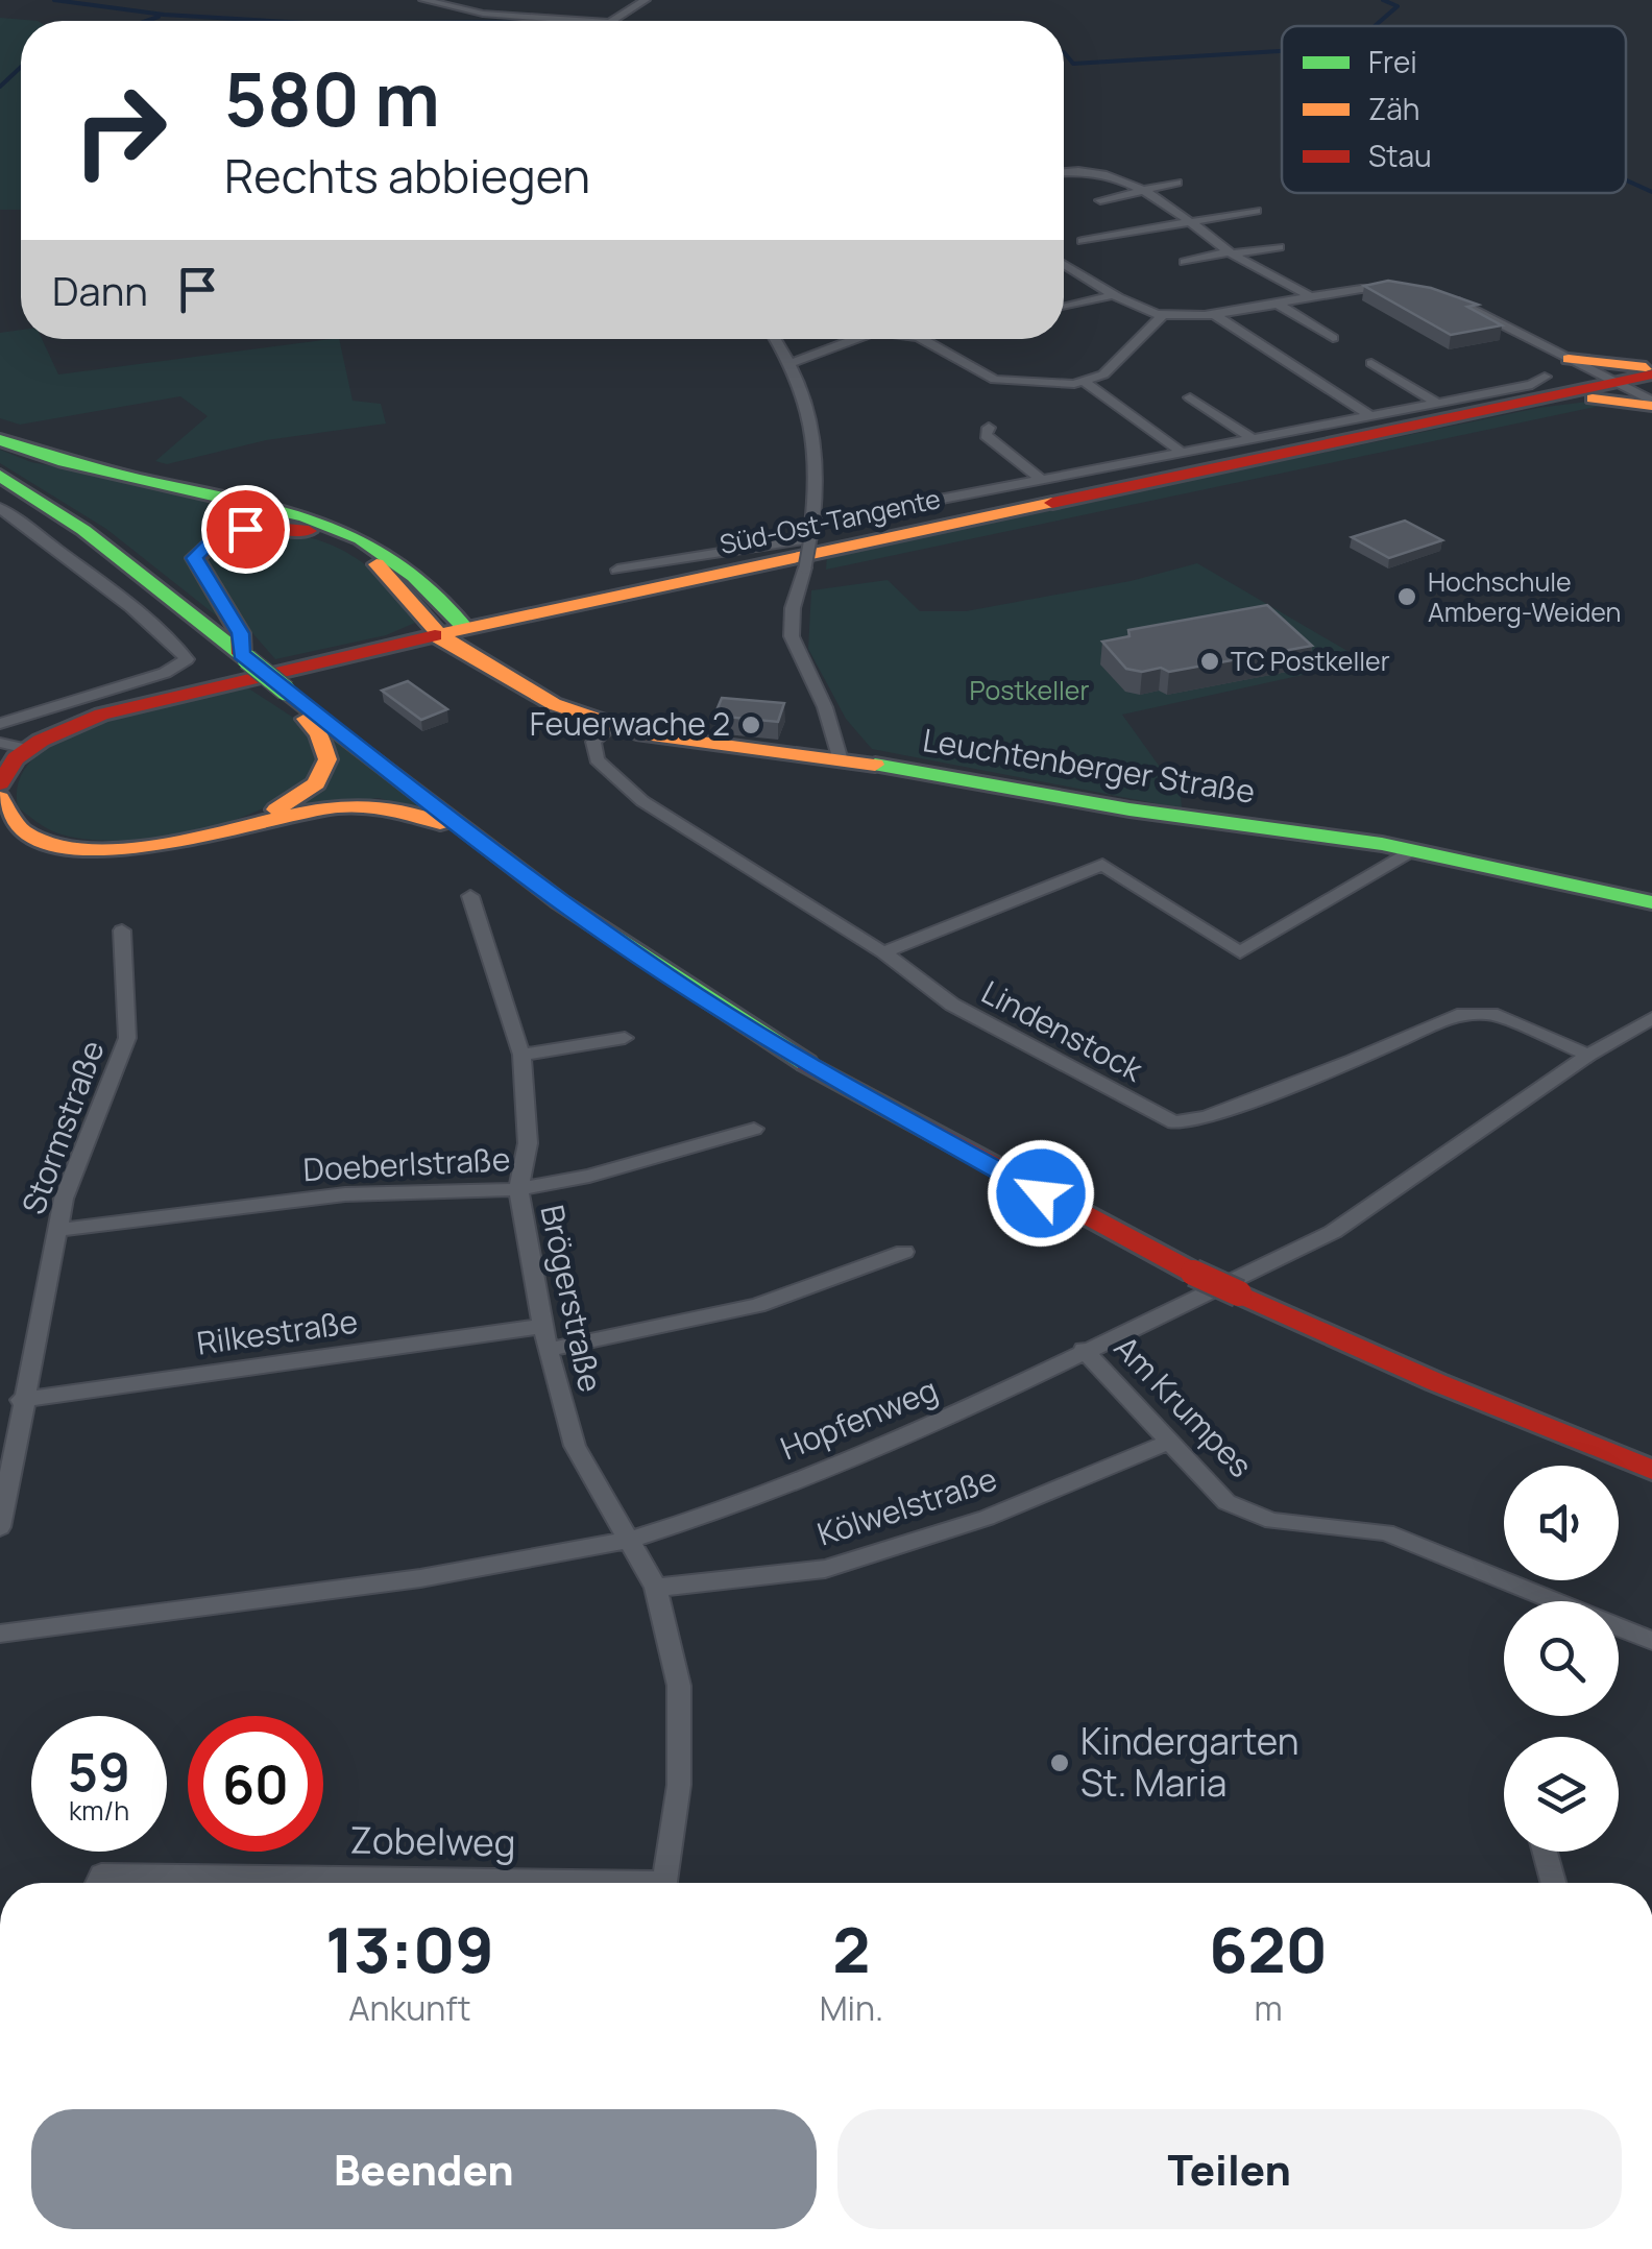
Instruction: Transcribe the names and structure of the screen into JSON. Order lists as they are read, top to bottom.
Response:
{
  "streets": {
    "main road": ["Süd-Ost-Tangente", "Leuchtenberger Straße"],
    "street": [
      "Lindenstock",
      "Stormstraße",
      "Doeberlstraße",
      "Brögerstraße",
      "Rilkestraße",
      "Am Krumpes",
      "Hopfenweg",
      "Kölwelstraße",
      "Zobelweg"
    ]
  },
  "crossings": [
    ["Süd-Ost-Tangente", "Leuchtenberger Straße"],
    ["Leuchtenberger Straße", "Lindenstock"],
    ["Lindenstock", "Hopfenweg"],
    ["Stormstraße", "Doeberlstraße"],
    ["Stormstraße", "Rilkestraße"],
    ["Doeberlstraße", "Brögerstraße"],
    ["Brögerstraße", "Rilkestraße"],
    ["Brögerstraße", "Hopfenweg"],
    ["Brögerstraße", "Kölwelstraße"],
    ["Am Krumpes", "Hopfenweg"],
    ["Am Krumpes", "Kölwelstraße"]
  ],
  "parks": ["Postkeller"],
  "places": [
    "Hochschule Amberg-Weiden",
    "TC Postkeller",
    "Feuerwache 2",
    "Kindergarten St. Maria"
  ],
  "legend": ["Frei", "Zäh", "Stau"],
  "page": {
    "turn": ["580 m", "Rechts abbiegen"],
    "then": "Dann",
    "speed": "59 km/h",
    "limit": "60",
    "eta": [
      "13:09",
      "Ankunft",
      "2",
      "Min.",
      "620",
      "m"
    ],
    "buttons": ["Beenden", "Teilen"]
  }
}
